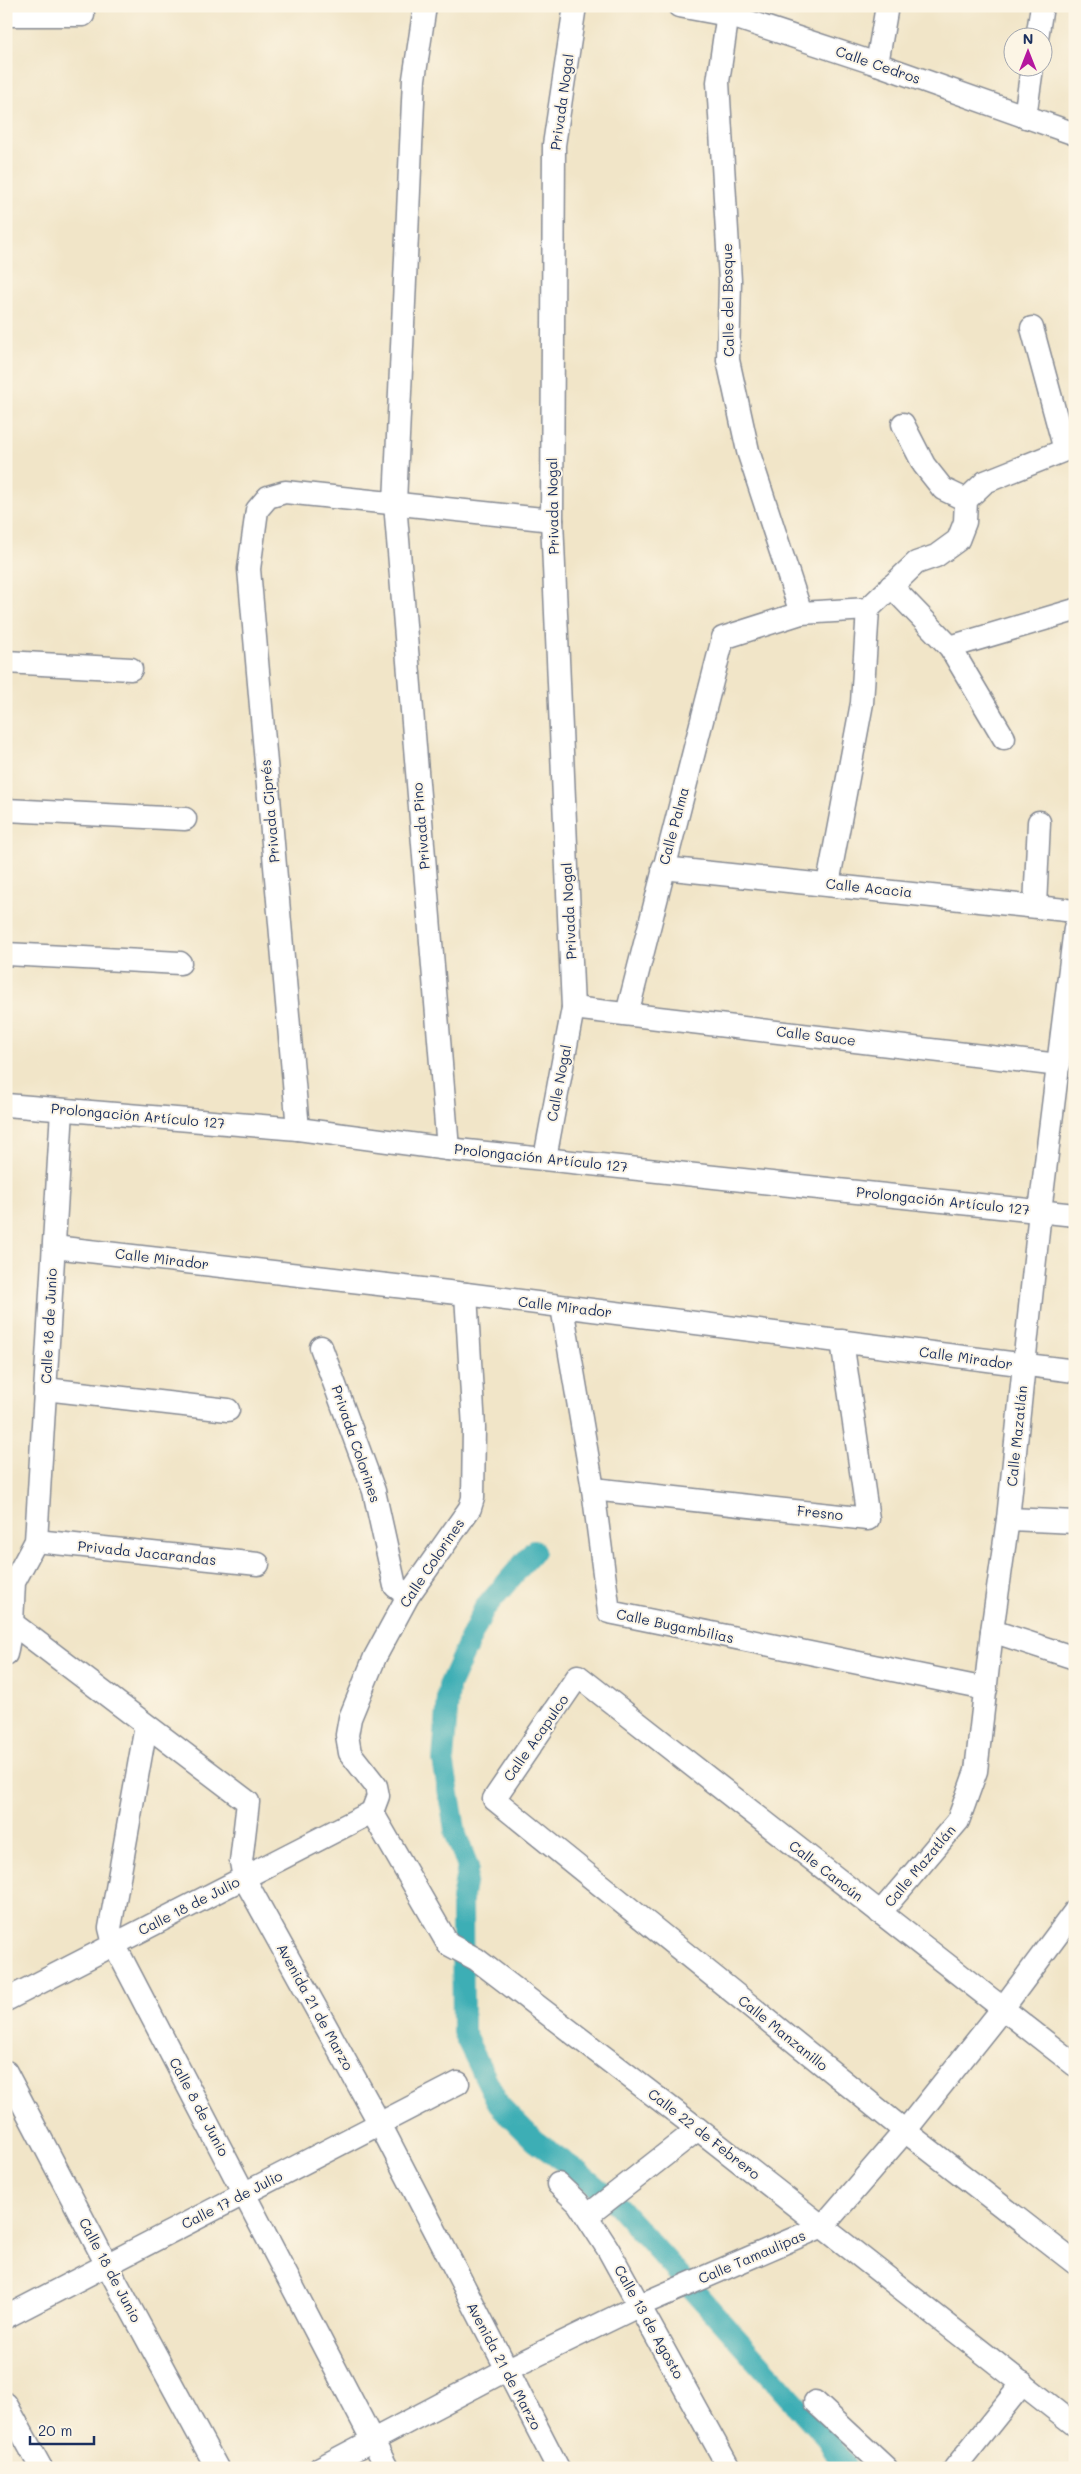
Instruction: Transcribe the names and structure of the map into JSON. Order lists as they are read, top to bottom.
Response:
{
  "streets": {
    "street": [
      "Calle Cedros",
      "Privada Nogal",
      "Calle del Bosque",
      "Privada Ciprés",
      "Privada Pino",
      "Calle Palma",
      "Calle Acacia",
      "Calle Sauce",
      "Calle Nogal",
      "Prolongación Artículo 127",
      "Calle Mirador",
      "Calle 18 de Junio",
      "Calle Mazatlán",
      "Privada Colorines",
      "Fresno",
      "Privada Jacarandas",
      "Calle Colorines",
      "Calle Bugambilias",
      "Calle Acapulco",
      "Calle Cancún",
      "Calle 18 de Julio",
      "Avenida 21 de Marzo",
      "Calle Manzanillo",
      "Calle 8 de Junio",
      "Calle 22 de Febrero",
      "Calle 17 de Julio",
      "Calle Tamaulipas",
      "Calle 13 de Agosto"
    ]
  },
  "crossings": [
    ["Calle Cedros", "Calle del Bosque"],
    ["Privada Nogal", "Calle Sauce"],
    ["Privada Nogal", "Calle Nogal"],
    ["Calle del Bosque", "Calle Palma"],
    ["Privada Ciprés", "Privada Pino"],
    ["Privada Ciprés", "Prolongación Artículo 127"],
    ["Privada Pino", "Prolongación Artículo 127"],
    ["Calle Palma", "Calle Acacia"],
    ["Calle Palma", "Calle Sauce"],
    ["Calle Sauce", "Calle Nogal"],
    ["Calle Sauce", "Calle Mazatlán"],
    ["Calle Nogal", "Prolongación Artículo 127"],
    ["Prolongación Artículo 127", "Calle 18 de Junio"],
    ["Prolongación Artículo 127", "Calle Mazatlán"],
    ["Calle Mirador", "Calle 18 de Junio"],
    ["Calle Mirador", "Calle Mazatlán"],
    ["Calle Mirador", "Fresno"],
    ["Calle Mirador", "Calle Colorines"],
    ["Calle Mirador", "Calle Bugambilias"],
    ["Calle 18 de Junio", "Privada Jacarandas"],
    ["Calle 18 de Junio", "Calle 17 de Julio"],
    ["Calle Mazatlán", "Calle Bugambilias"],
    ["Calle Mazatlán", "Calle Cancún"],
    ["Privada Colorines", "Calle Colorines"],
    ["Fresno", "Calle Bugambilias"],
    ["Calle Colorines", "Calle 18 de Julio"],
    ["Calle Colorines", "Calle 22 de Febrero"],
    ["Calle Acapulco", "Calle Cancún"],
    ["Calle Acapulco", "Calle Manzanillo"],
    ["Calle Cancún", "Calle Tamaulipas"],
    ["Calle 18 de Julio", "Avenida 21 de Marzo"],
    ["Calle 18 de Julio", "Calle 8 de Junio"],
    ["Calle 18 de Julio", "Calle 22 de Febrero"],
    ["Avenida 21 de Marzo", "Calle 8 de Junio"],
    ["Avenida 21 de Marzo", "Calle 17 de Julio"],
    ["Avenida 21 de Marzo", "Calle Tamaulipas"],
    ["Calle Manzanillo", "Calle Tamaulipas"],
    ["Calle 8 de Junio", "Calle 17 de Julio"],
    ["Calle 8 de Junio", "Calle Tamaulipas"],
    ["Calle 22 de Febrero", "Calle Tamaulipas"],
    ["Calle Tamaulipas", "Calle 13 de Agosto"]
  ],
  "scale_bar": "20 m",
  "north": "top"
}
